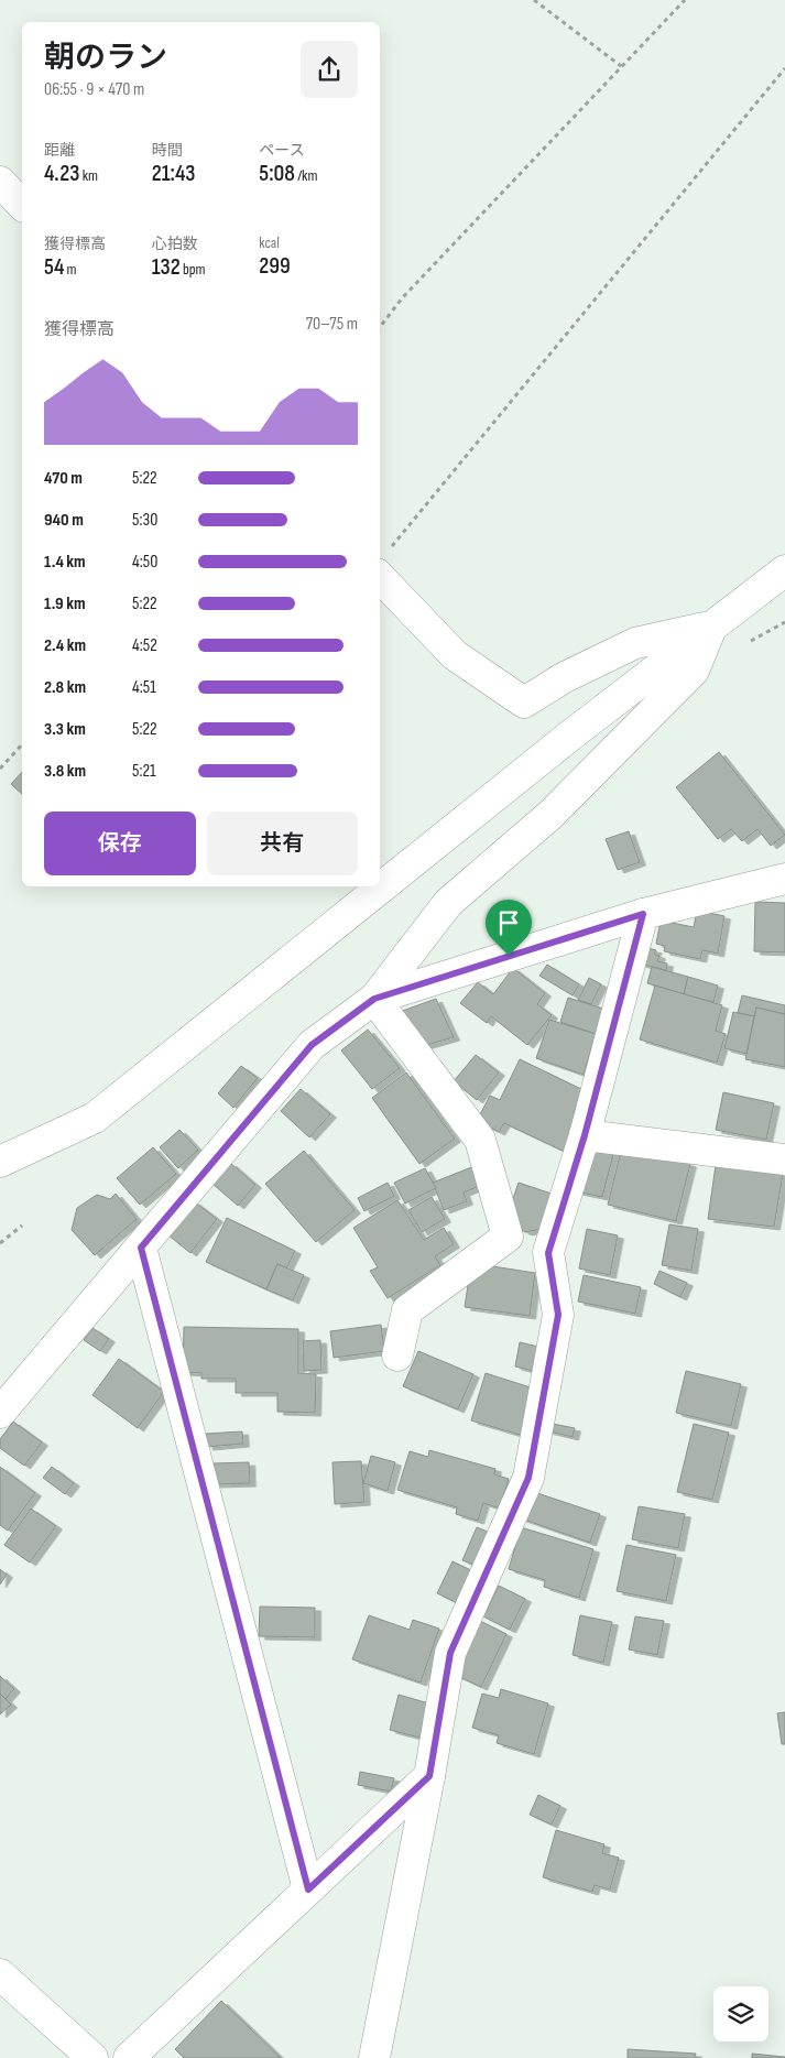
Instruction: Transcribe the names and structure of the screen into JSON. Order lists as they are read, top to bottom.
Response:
{
  "page": {
    "heading": ["朝のラン", "06:55 · 9 × 470 m"],
    "stats": [
      ["距離", "4.23 km"],
      ["時間", "21:43"],
      ["ペース", "5:08 /km"],
      ["獲得標高", "54 m"],
      ["心拍数", "132 bpm"],
      ["kcal", "299"]
    ],
    "chart": ["獲得標高", "70–75 m"],
    "list": [
      {
        "name": "470 m",
        "note": "5:22"
      },
      {
        "name": "940 m",
        "note": "5:30"
      },
      {
        "name": "1.4 km",
        "note": "4:50"
      },
      {
        "name": "1.9 km",
        "note": "5:22"
      },
      {
        "name": "2.4 km",
        "note": "4:52"
      },
      {
        "name": "2.8 km",
        "note": "4:51"
      },
      {
        "name": "3.3 km",
        "note": "5:22"
      },
      {
        "name": "3.8 km",
        "note": "5:21"
      }
    ],
    "buttons": ["保存", "共有"]
  }
}
